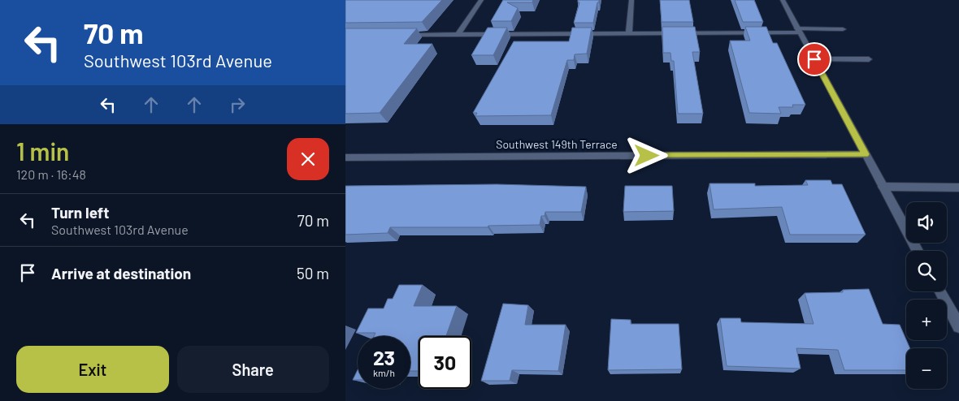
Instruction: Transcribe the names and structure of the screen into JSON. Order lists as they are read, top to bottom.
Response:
{
  "streets": {
    "street": ["Southwest 149th Terrace"]
  },
  "page": {
    "turn": ["70 m", "Southwest 103rd Avenue"],
    "heading": ["1 min", "120 m · 16:48"],
    "list": [
      {
        "name": "Turn left",
        "note": "Southwest 103rd Avenue",
        "value": "70 m"
      },
      {
        "name": "Arrive at destination",
        "value": "50 m"
      }
    ],
    "map_buttons": ["+", "−"],
    "speed": "23 km/h",
    "limit": "30",
    "buttons": ["Exit", "Share"]
  }
}
